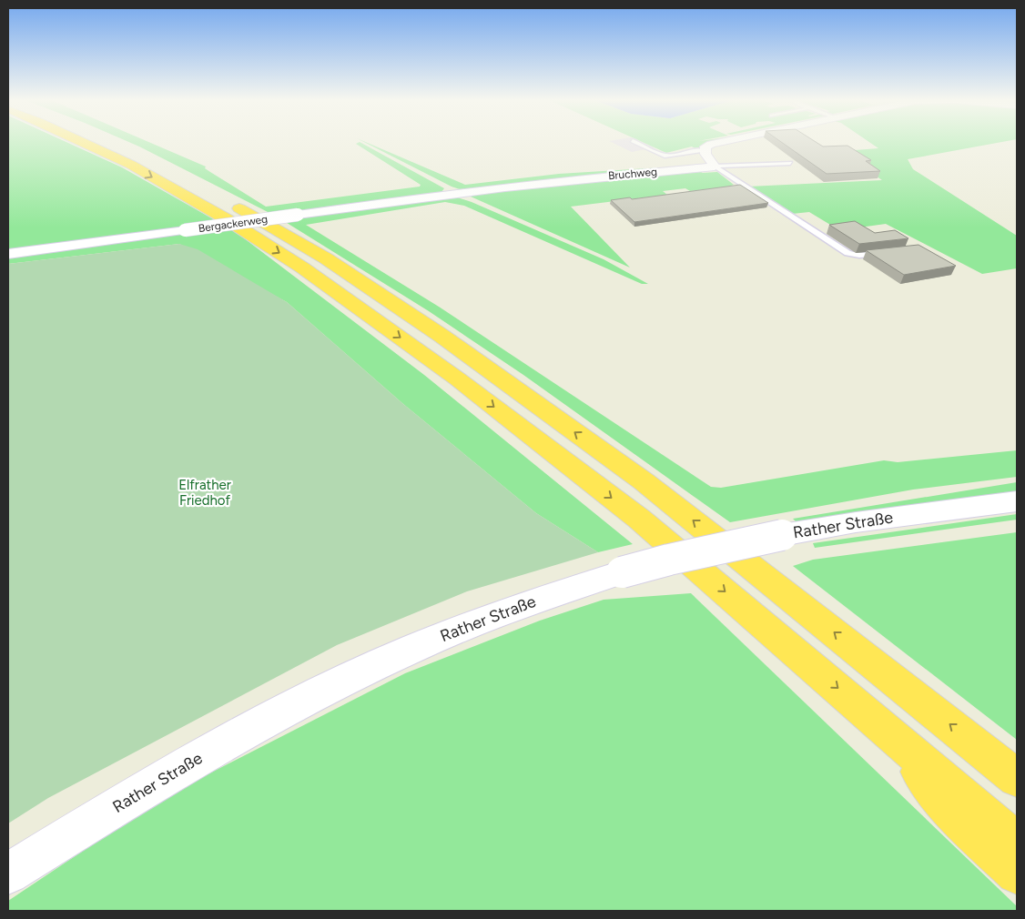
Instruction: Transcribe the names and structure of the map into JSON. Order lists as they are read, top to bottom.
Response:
{
  "streets": {
    "main road": ["Rather Straße"],
    "street": ["Bruchweg", "Bergackerweg"]
  },
  "crossings": [
    ["Bruchweg", "Bergackerweg"]
  ],
  "parks": ["Elfrather Friedhof"]
}
